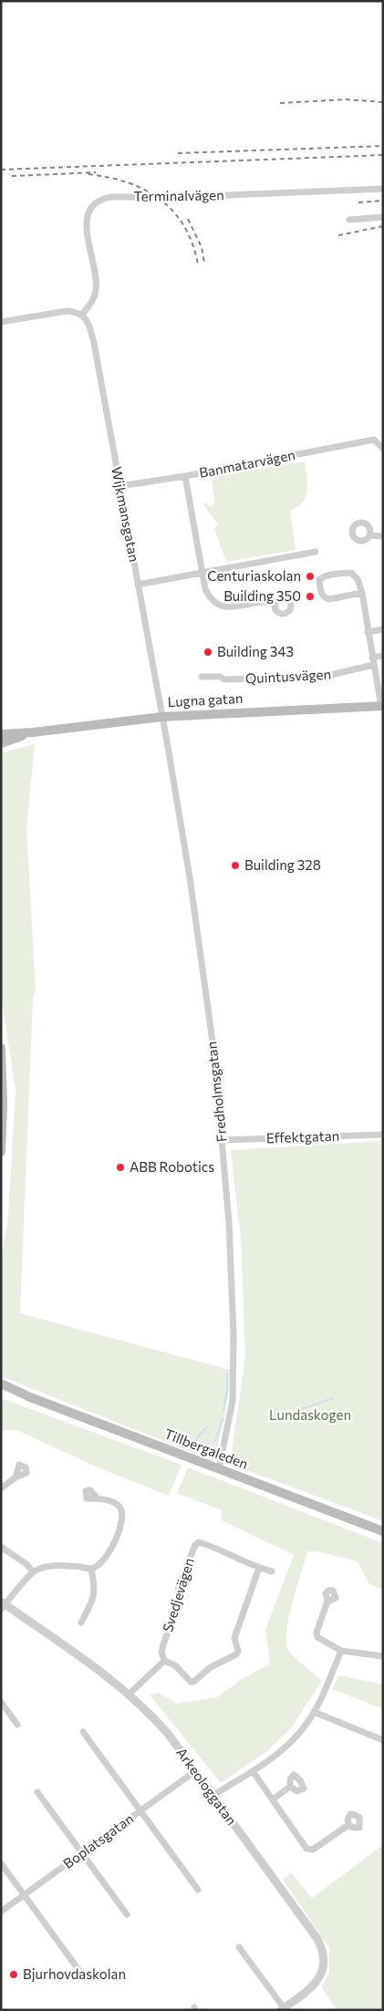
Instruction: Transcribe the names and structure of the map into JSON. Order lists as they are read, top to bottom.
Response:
{
  "streets": {
    "main road": ["Lugna gatan", "Tillbergaleden"],
    "street": [
      "Terminalvägen",
      "Banmatarvägen",
      "Wijkmansgatan",
      "Quintusvägen",
      "Fredholmsgatan",
      "Effektgatan",
      "Svedjevägen",
      "Arkeologgatan",
      "Boplatsgatan"
    ]
  },
  "crossings": [
    ["Terminalvägen", "Wijkmansgatan"],
    ["Banmatarvägen", "Wijkmansgatan"],
    ["Wijkmansgatan", "Lugna gatan"],
    ["Wijkmansgatan", "Fredholmsgatan"],
    ["Lugna gatan", "Fredholmsgatan"],
    ["Fredholmsgatan", "Effektgatan"],
    ["Fredholmsgatan", "Tillbergaleden"],
    ["Arkeologgatan", "Boplatsgatan"]
  ],
  "parks": ["Lundaskogen"],
  "places": [
    "Centuriaskolan",
    "Building 350",
    "Building 343",
    "Building 328",
    "ABB Robotics",
    "Bjurhovdaskolan"
  ]
}
